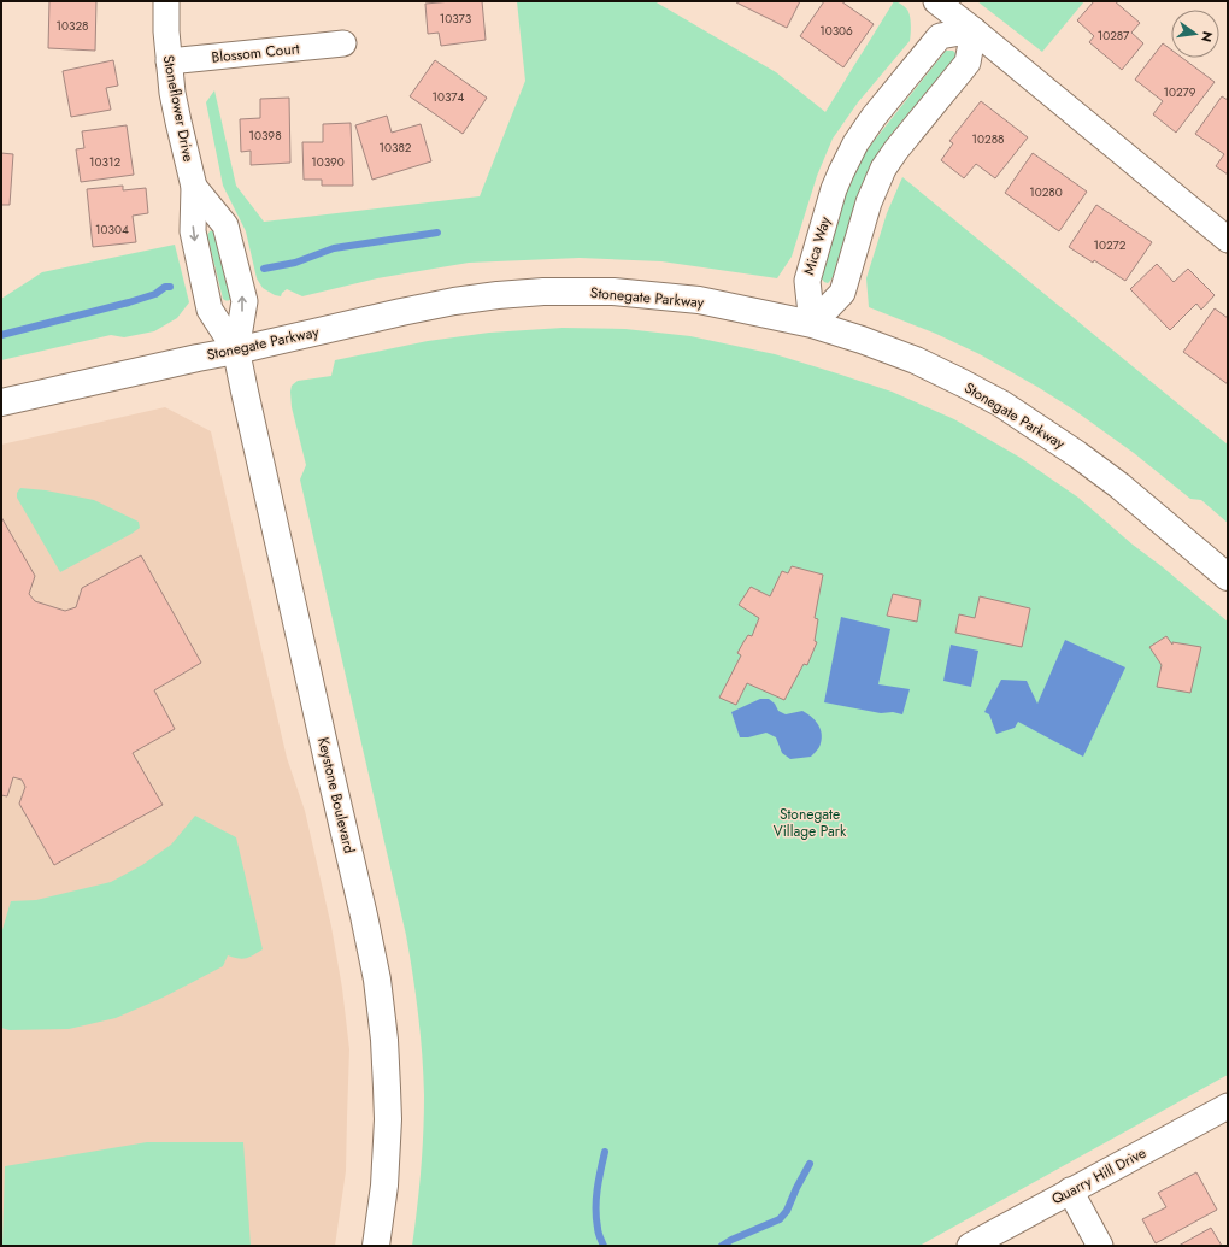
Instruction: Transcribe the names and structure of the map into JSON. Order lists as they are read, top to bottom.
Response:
{
  "streets": {
    "street": [
      "Blossom Court",
      "Stoneflower Drive",
      "Mica Way",
      "Stonegate Parkway",
      "Keystone Boulevard",
      "Quarry Hill Drive"
    ]
  },
  "crossings": [
    ["Blossom Court", "Stoneflower Drive"],
    ["Stoneflower Drive", "Stonegate Parkway"],
    ["Stoneflower Drive", "Keystone Boulevard"],
    ["Mica Way", "Stonegate Parkway"],
    ["Stonegate Parkway", "Keystone Boulevard"]
  ],
  "parks": ["Stonegate Village Park"],
  "house_numbers": [
    "10373",
    "10328",
    "10306",
    "10287",
    "10279",
    "10374",
    "10398",
    "10288",
    "10382",
    "10312",
    "10390",
    "10280",
    "10304",
    "10272"
  ],
  "north": "right"
}
